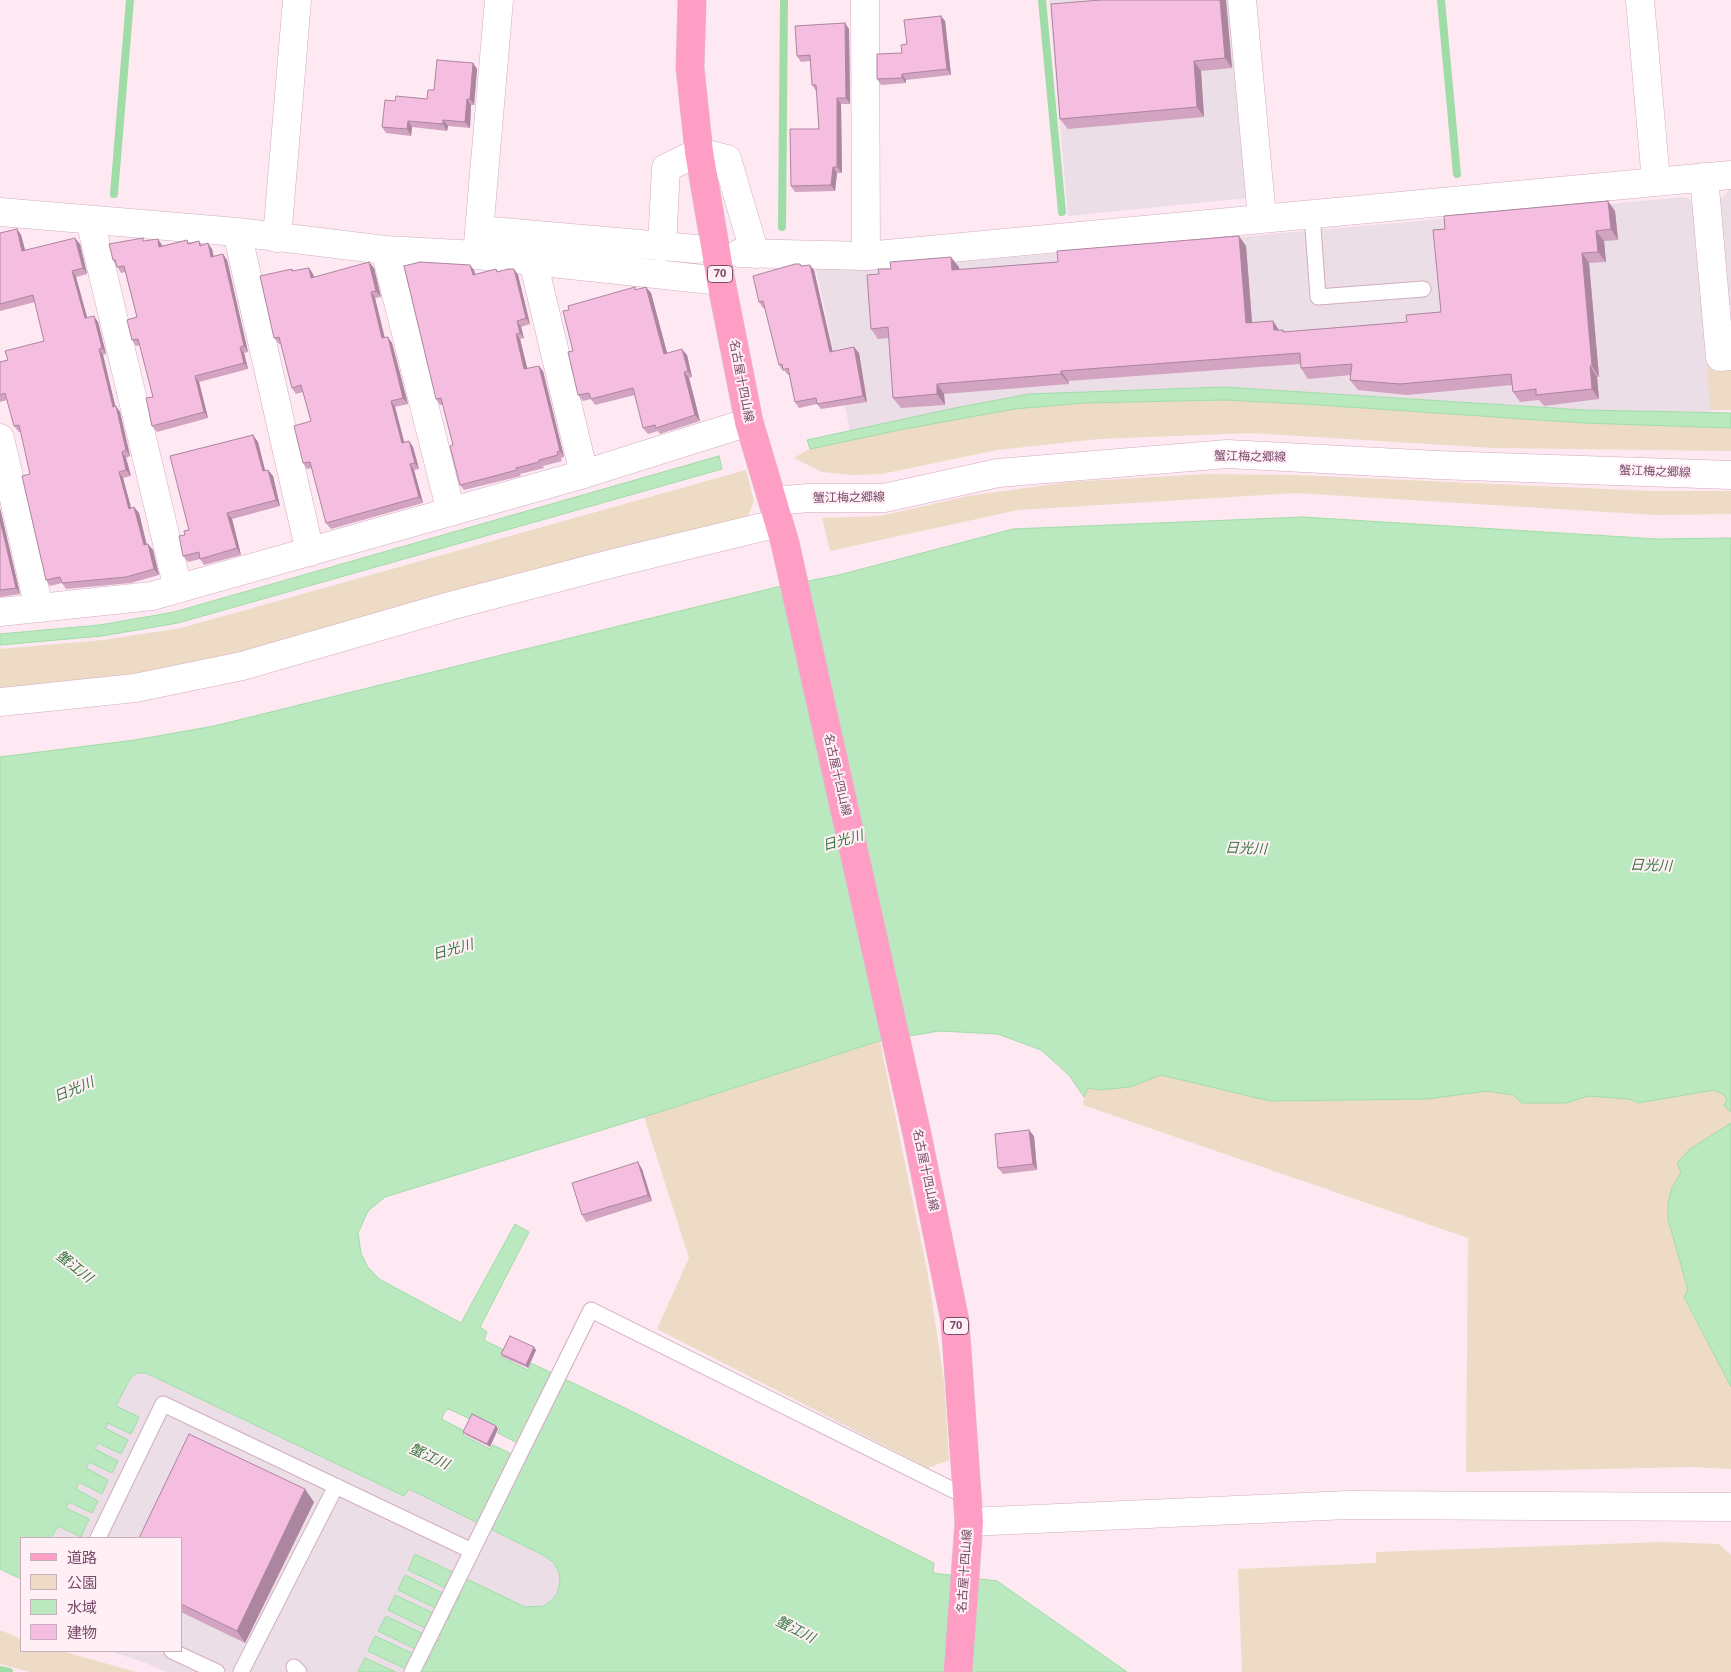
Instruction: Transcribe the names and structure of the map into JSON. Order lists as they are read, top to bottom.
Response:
{
  "streets": {
    "main road": ["70", "名古屋十四山線"],
    "street": ["蟹江梅之郷線"]
  },
  "crossings": [
    ["名古屋十四山線", "蟹江梅之郷線"]
  ],
  "water": ["日光川", "蟹江川"],
  "legend": [
    "道路",
    "公園",
    "水域",
    "建物"
  ]
}
